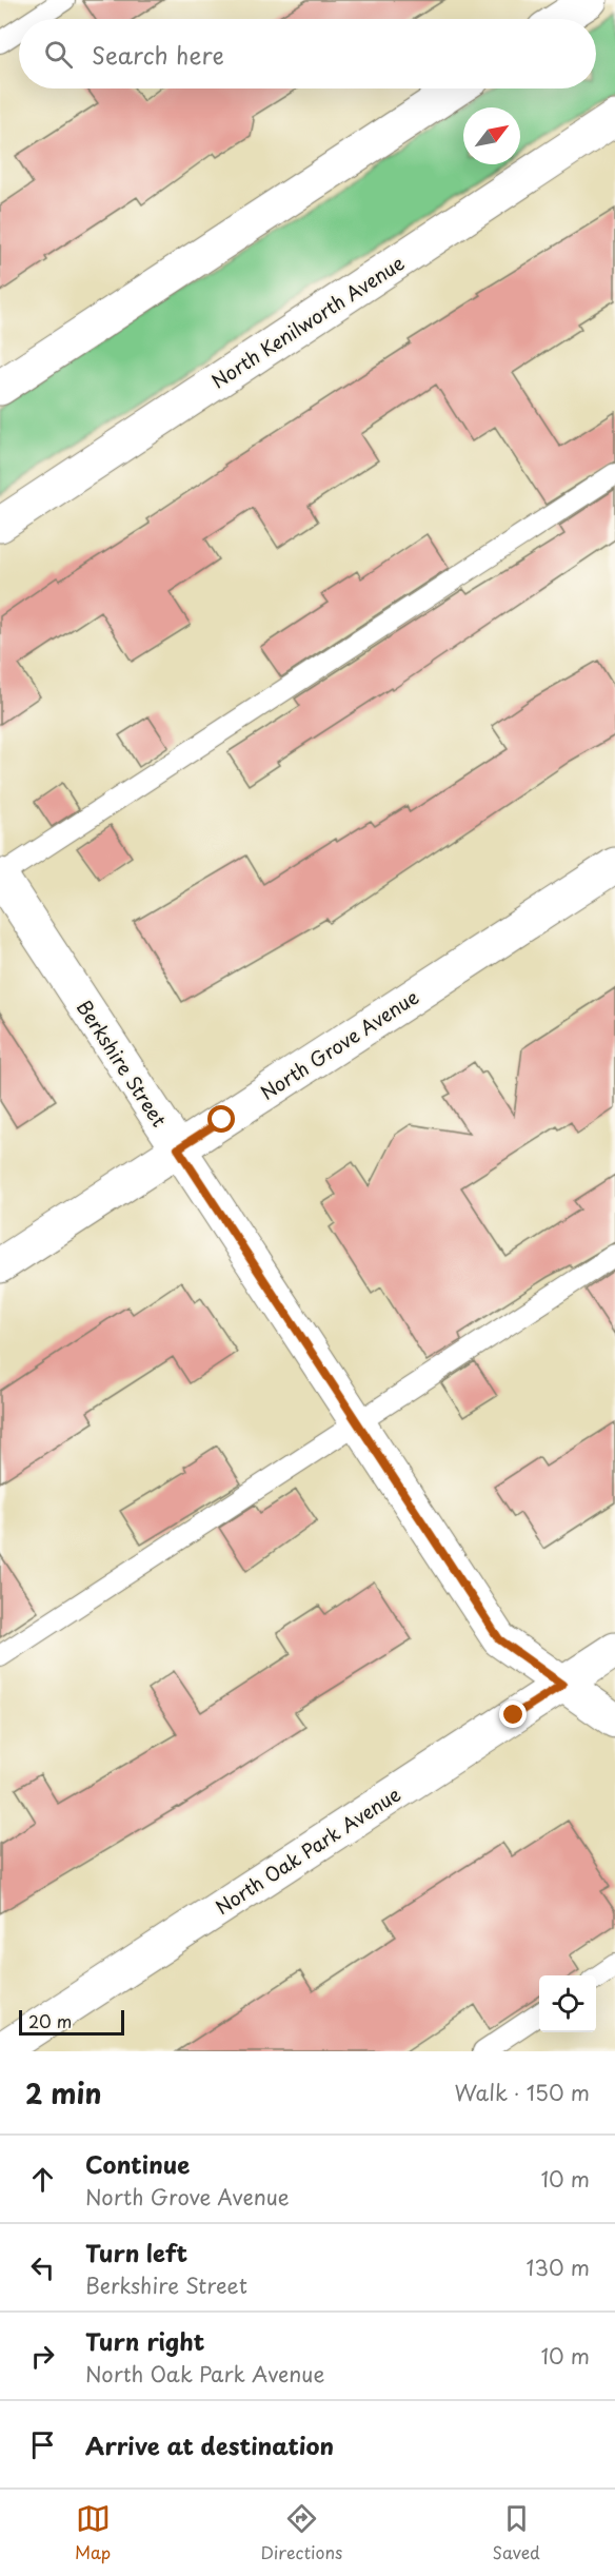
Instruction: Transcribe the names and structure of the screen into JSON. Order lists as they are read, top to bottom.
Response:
{
  "streets": {
    "street": [
      "North Kenilworth Avenue",
      "North Grove Avenue",
      "Berkshire Street",
      "North Oak Park Avenue"
    ]
  },
  "crossings": [
    ["North Grove Avenue", "Berkshire Street"],
    ["Berkshire Street", "North Oak Park Avenue"]
  ],
  "scale_bar": "20 m",
  "north": "top right",
  "page": {
    "search": "Search here",
    "scale": "20 m",
    "heading": ["2 min", "Walk · 150 m"],
    "list": [
      ["Continue", "North Grove Avenue", "10 m"],
      ["Turn left", "Berkshire Street", "130 m"],
      ["Turn right", "North Oak Park Avenue", "10 m"],
      "Arrive at destination"
    ],
    "nav": ["Map", "Directions", "Saved"]
  }
}
